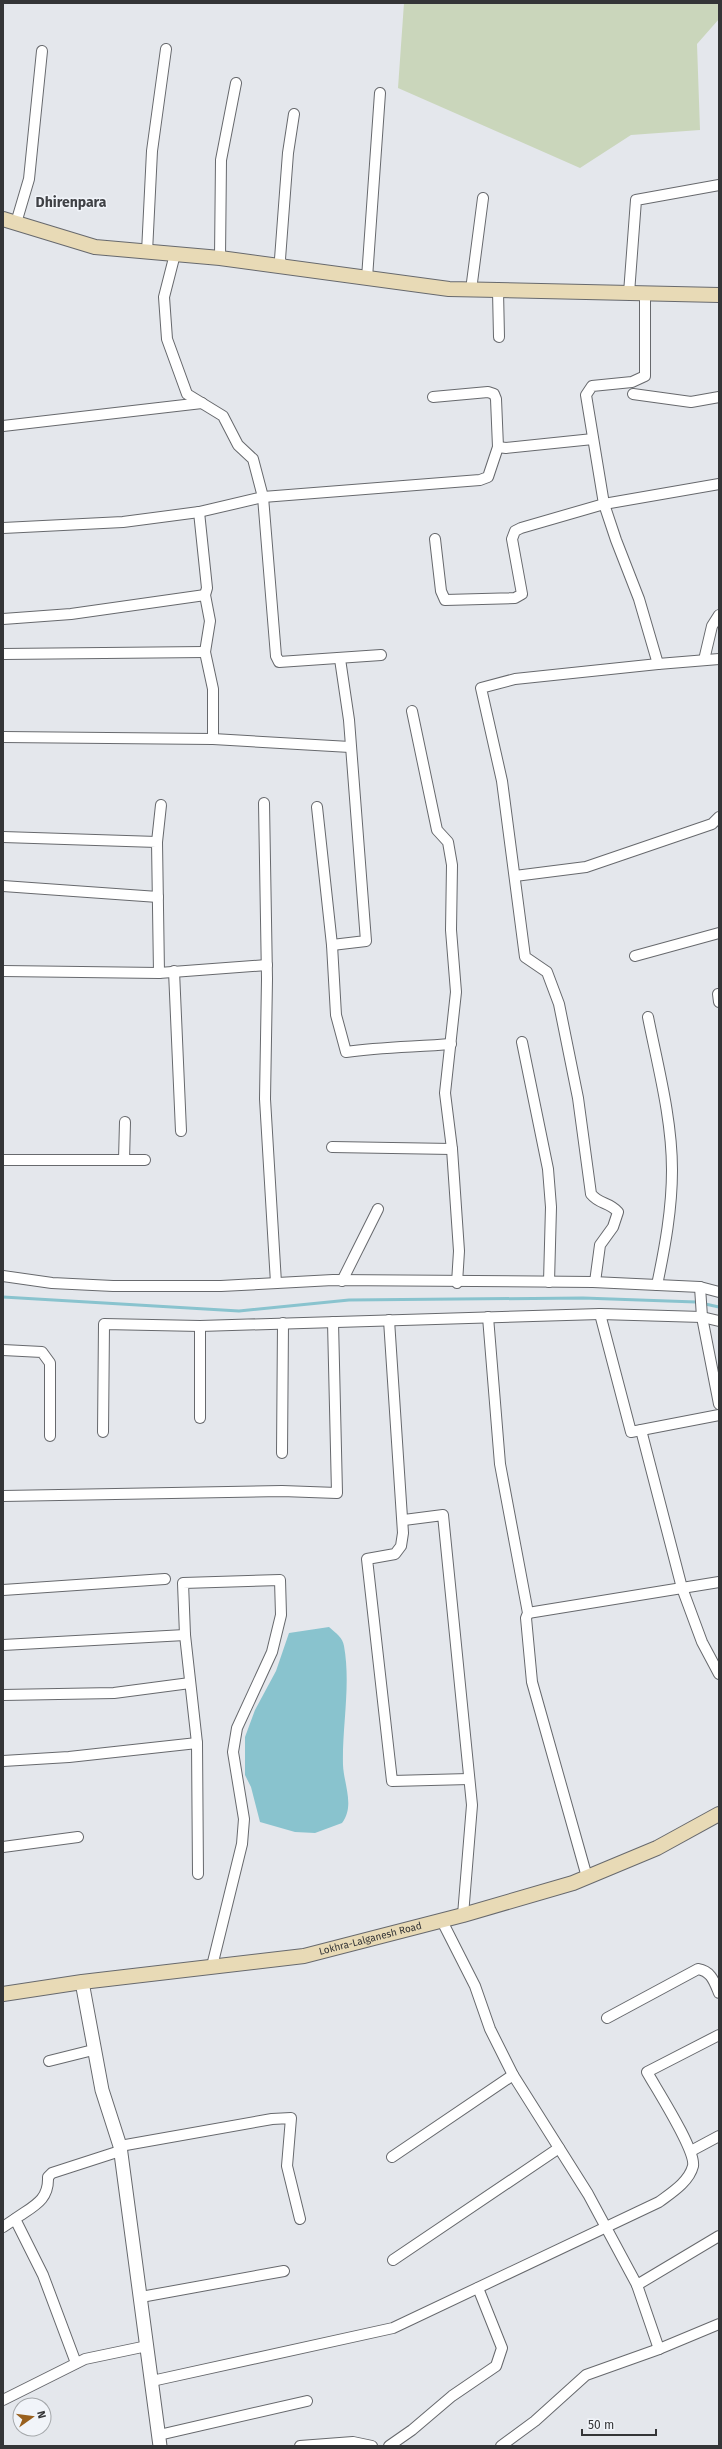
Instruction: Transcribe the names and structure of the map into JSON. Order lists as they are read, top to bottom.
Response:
{
  "streets": {
    "main road": ["Lokhra-Lalganesh Road"]
  },
  "districts": ["Dhirenpara"],
  "scale_bar": "50 m",
  "north": "right"
}
